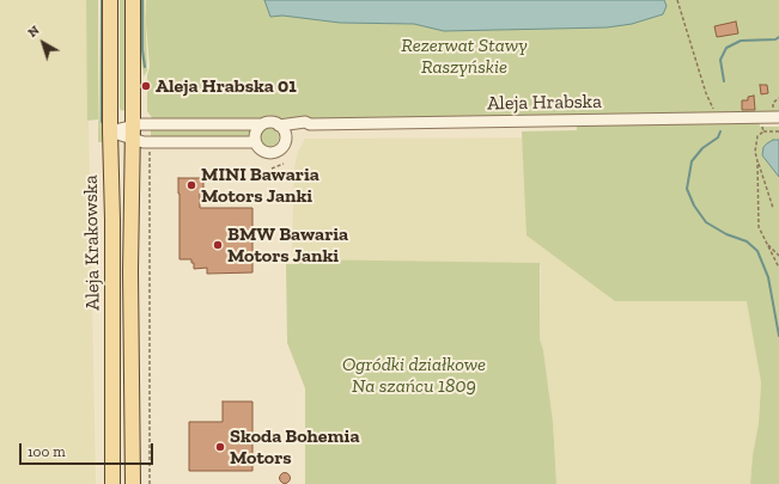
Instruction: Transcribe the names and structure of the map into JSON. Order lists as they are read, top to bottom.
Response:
{
  "streets": {
    "main road": ["Aleja Krakowska"],
    "street": ["Aleja Hrabska"]
  },
  "parks": ["Rezerwat Stawy Raszyńskie", "Ogródki działkowe Na szańcu 1809"],
  "places": [
    "Aleja Hrabska 01",
    "MINI Bawaria Motors Janki",
    "BMW Bawaria Motors Janki",
    "Skoda Bohemia Motors"
  ],
  "scale_bar": "100 m",
  "north": "top left"
}
